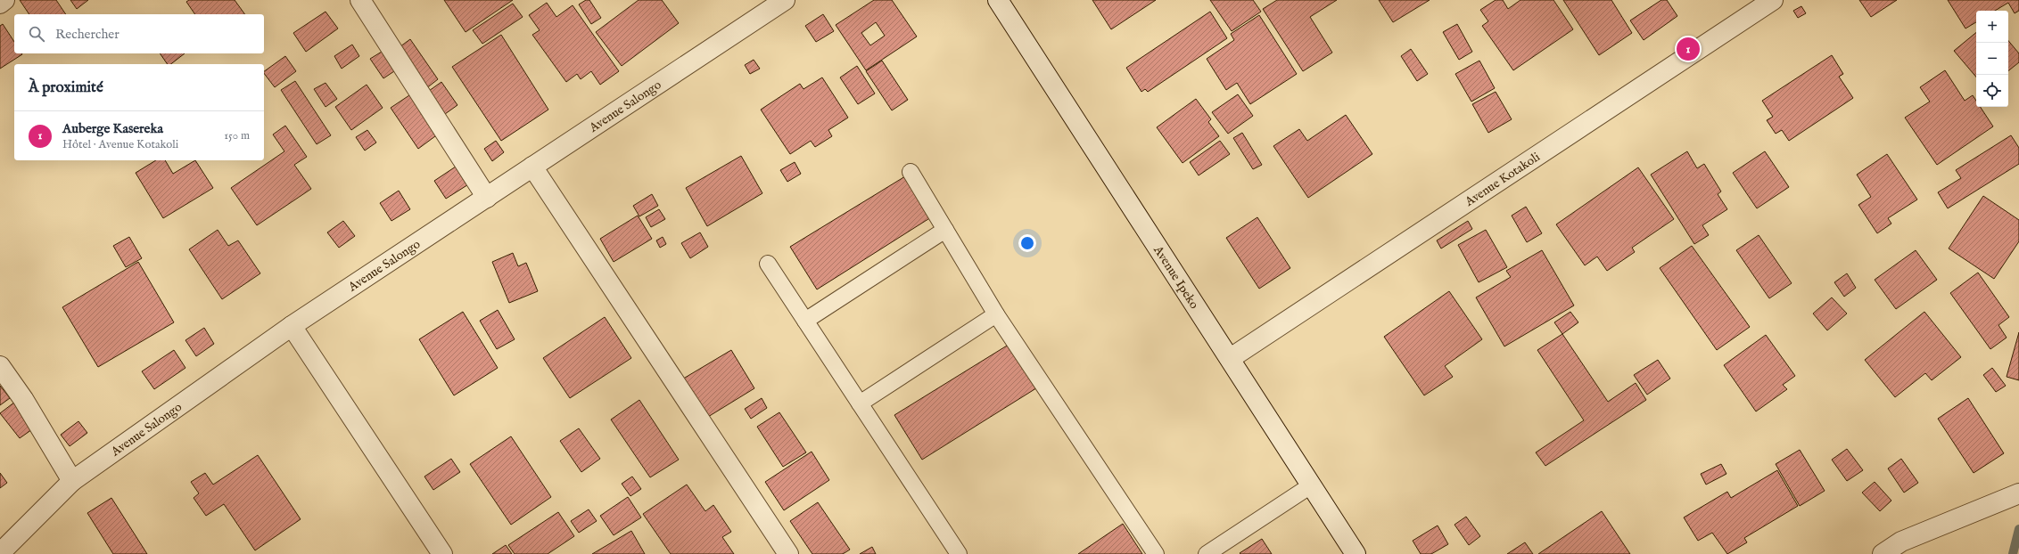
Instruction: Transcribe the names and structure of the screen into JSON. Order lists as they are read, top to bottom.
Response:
{
  "streets": {
    "street": ["Avenue Salongo", "Avenue Kotakoli", "Avenue Ipeko"]
  },
  "crossings": [
    ["Avenue Kotakoli", "Avenue Ipeko"]
  ],
  "page": {
    "map_buttons": ["+", "−"],
    "search": "Rechercher",
    "pins": "1",
    "heading": "À proximité",
    "list": [
      {
        "mark": "1",
        "name": "Auberge Kasereka",
        "note": "Hôtel · Avenue Kotakoli",
        "value": "150 m"
      }
    ]
  }
}
